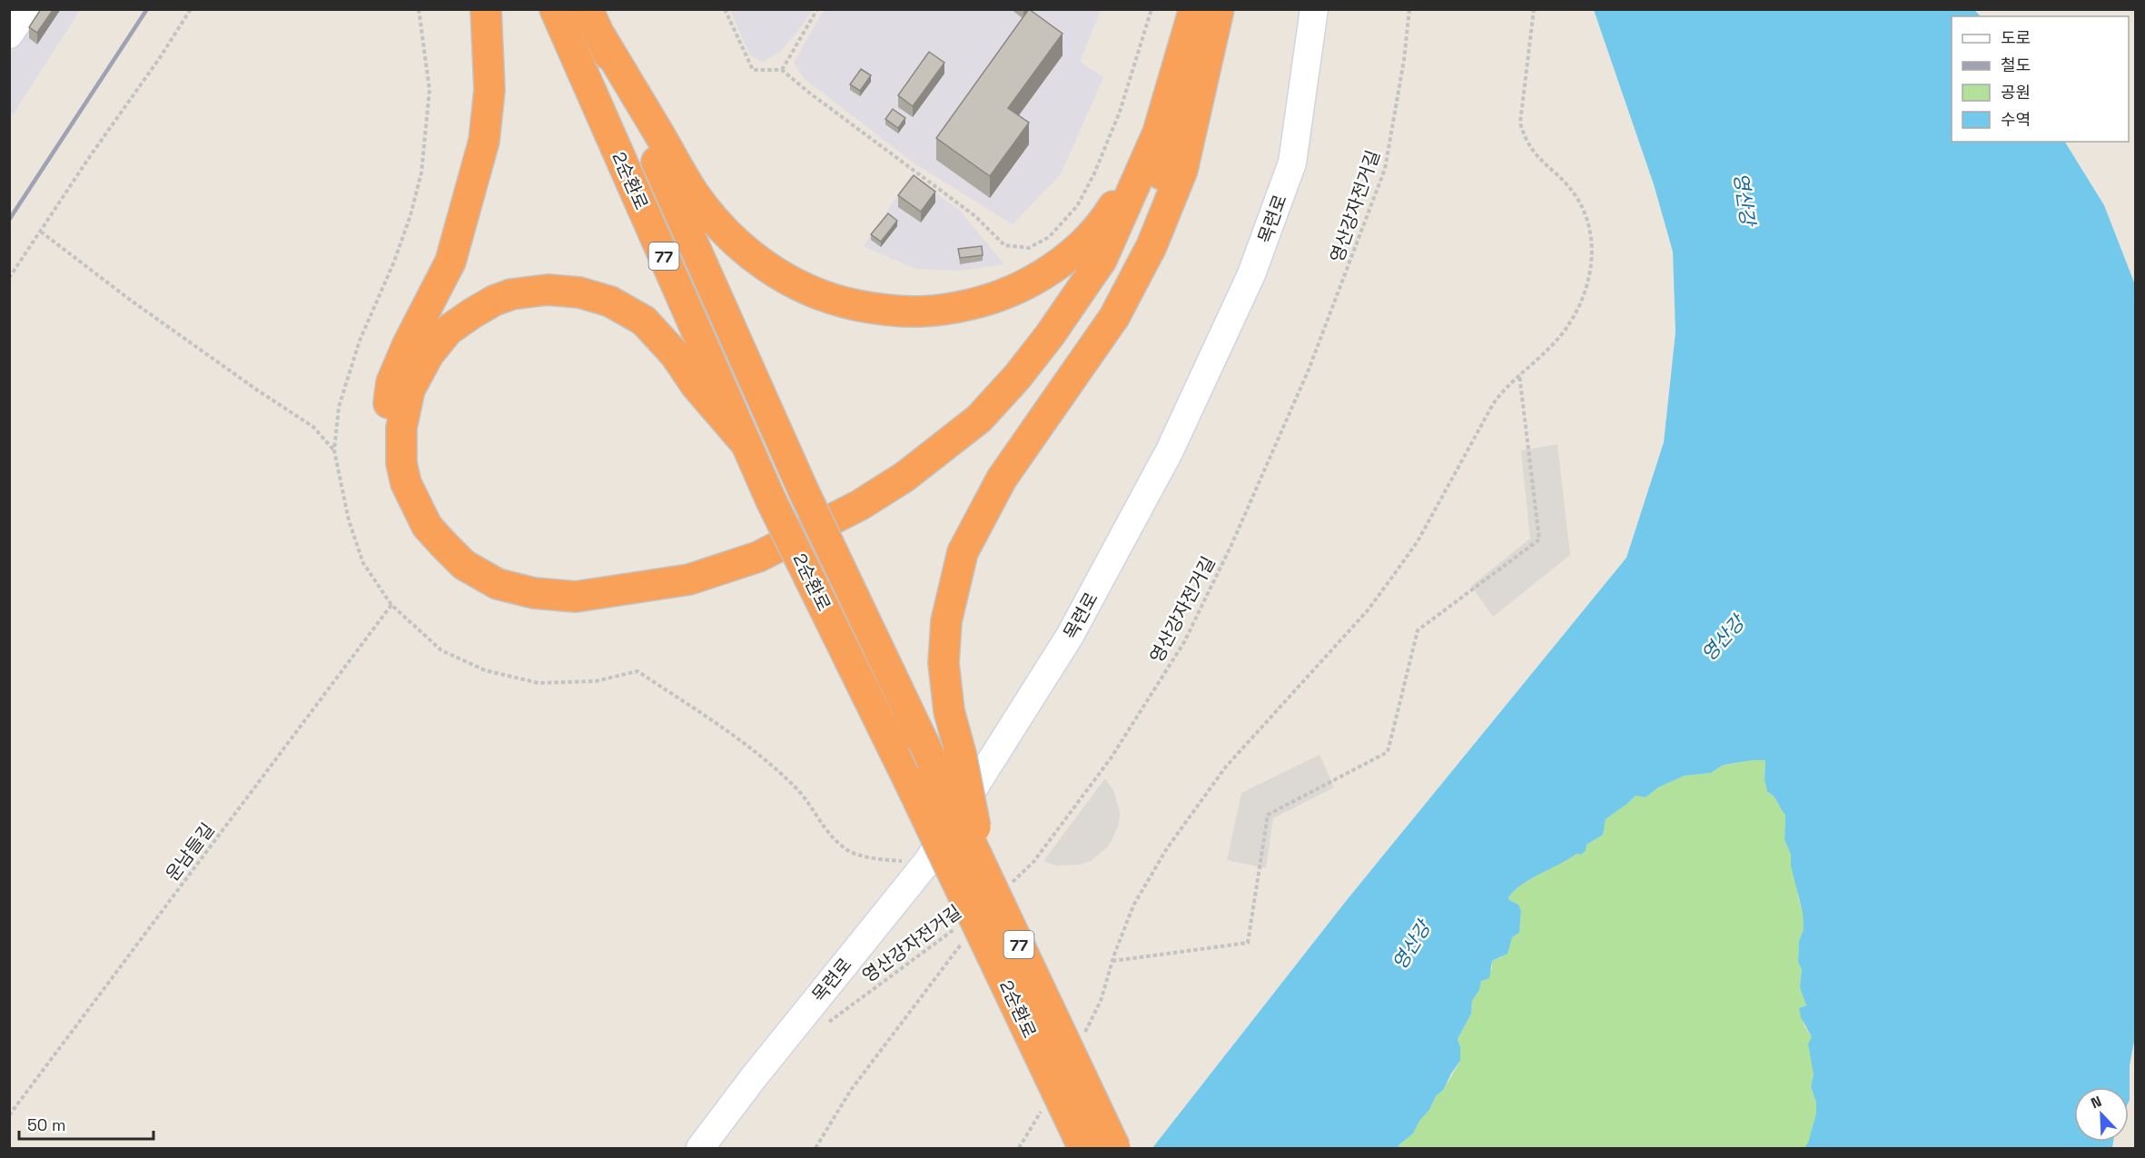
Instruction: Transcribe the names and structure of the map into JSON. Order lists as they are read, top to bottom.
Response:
{
  "streets": {
    "highway": ["2순환로", "77"],
    "street": ["목련로"],
    "path": ["영산강자전거길", "운남들길"]
  },
  "crossings": [
    ["2순환로", "영산강자전거길"]
  ],
  "water": ["영산강"],
  "legend": [
    "도로",
    "철도",
    "공원",
    "수역"
  ],
  "scale_bar": "50 m",
  "north": "top left"
}
